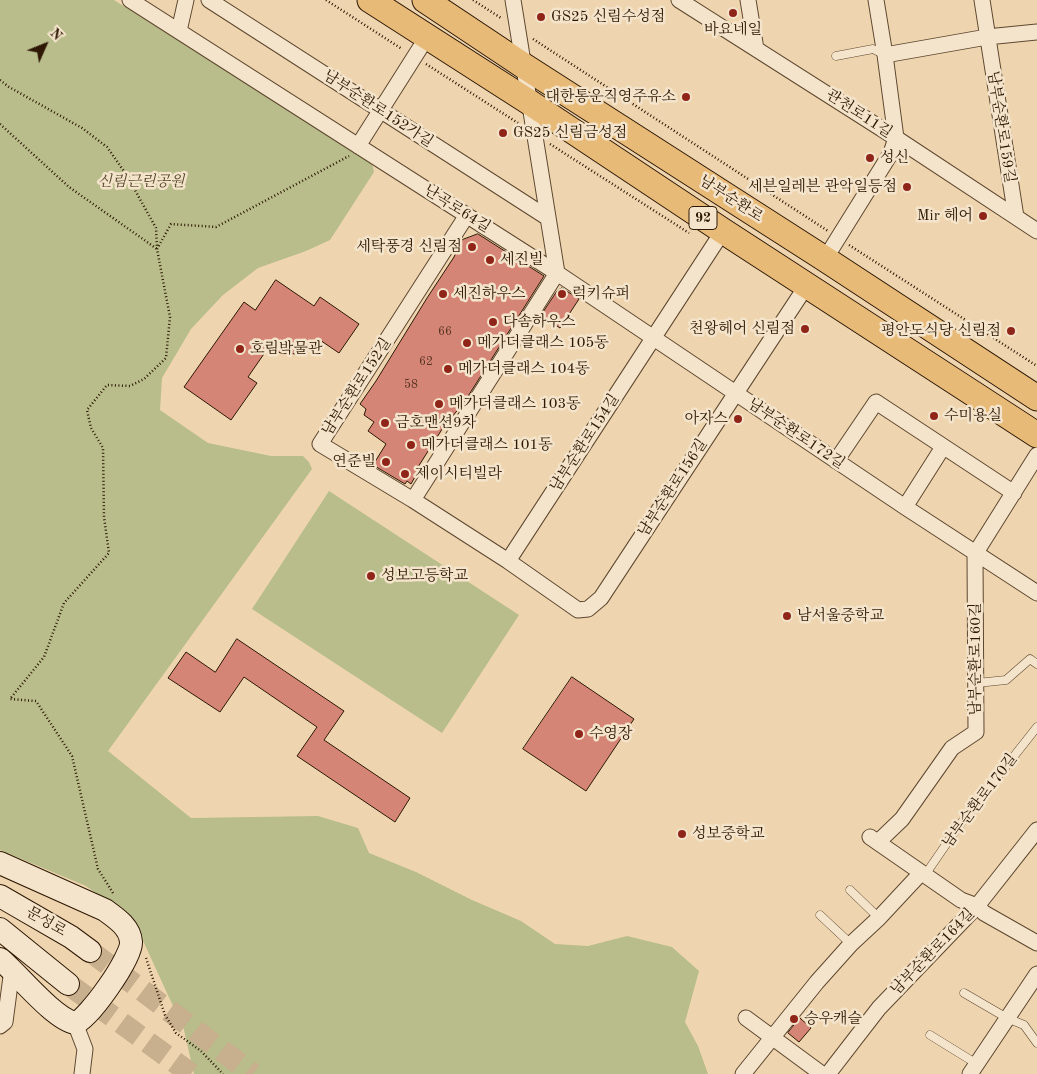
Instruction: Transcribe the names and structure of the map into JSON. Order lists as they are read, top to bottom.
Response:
{
  "streets": {
    "main road": ["남부순환로", "92", "문성로"],
    "street": [
      "남부순환로152가길",
      "관천로11길",
      "남부순환로159길",
      "난곡로64길",
      "남부순환로152길",
      "남부순환로172길",
      "남부순환로154길",
      "남부순환로156길",
      "남부순환로160길",
      "남부순환로170길",
      "남부순환로164길"
    ]
  },
  "crossings": [
    ["관천로11길", "남부순환로159길"],
    ["남부순환로", "남부순환로154길"],
    ["남부순환로", "남부순환로156길"],
    ["난곡로64길", "남부순환로152길"],
    ["난곡로64길", "남부순환로172길"],
    ["남부순환로172길", "남부순환로154길"],
    ["남부순환로172길", "남부순환로156길"],
    ["남부순환로172길", "남부순환로160길"],
    ["남부순환로154길", "남부순환로156길"],
    ["남부순환로160길", "남부순환로170길"]
  ],
  "parks": ["신림근린공원"],
  "places": [
    "바요네일",
    "GS25 신림수성점",
    "대한통운직영주유소",
    "GS25 신림금성점",
    "성신",
    "세븐일레븐 관악일등점",
    "Mir 헤어",
    "세탁풍경 신림점",
    "세진빌",
    "세진하우스",
    "럭키슈퍼",
    "다솜하우스",
    "천왕헤어 신림점",
    "평안도식당 신림점",
    "메가더클래스 105동",
    "호림박물관",
    "메가더클래스 104동",
    "메가더클래스 103동",
    "수미용실",
    "아자스",
    "금호맨션9차",
    "메가더클래스 101동",
    "연준빌",
    "제이시티빌라",
    "성보고등학교",
    "남서울중학교",
    "수영장",
    "성보중학교",
    "승우캐슬"
  ],
  "house_numbers": ["66", "62", "58"],
  "north": "top right"
}
